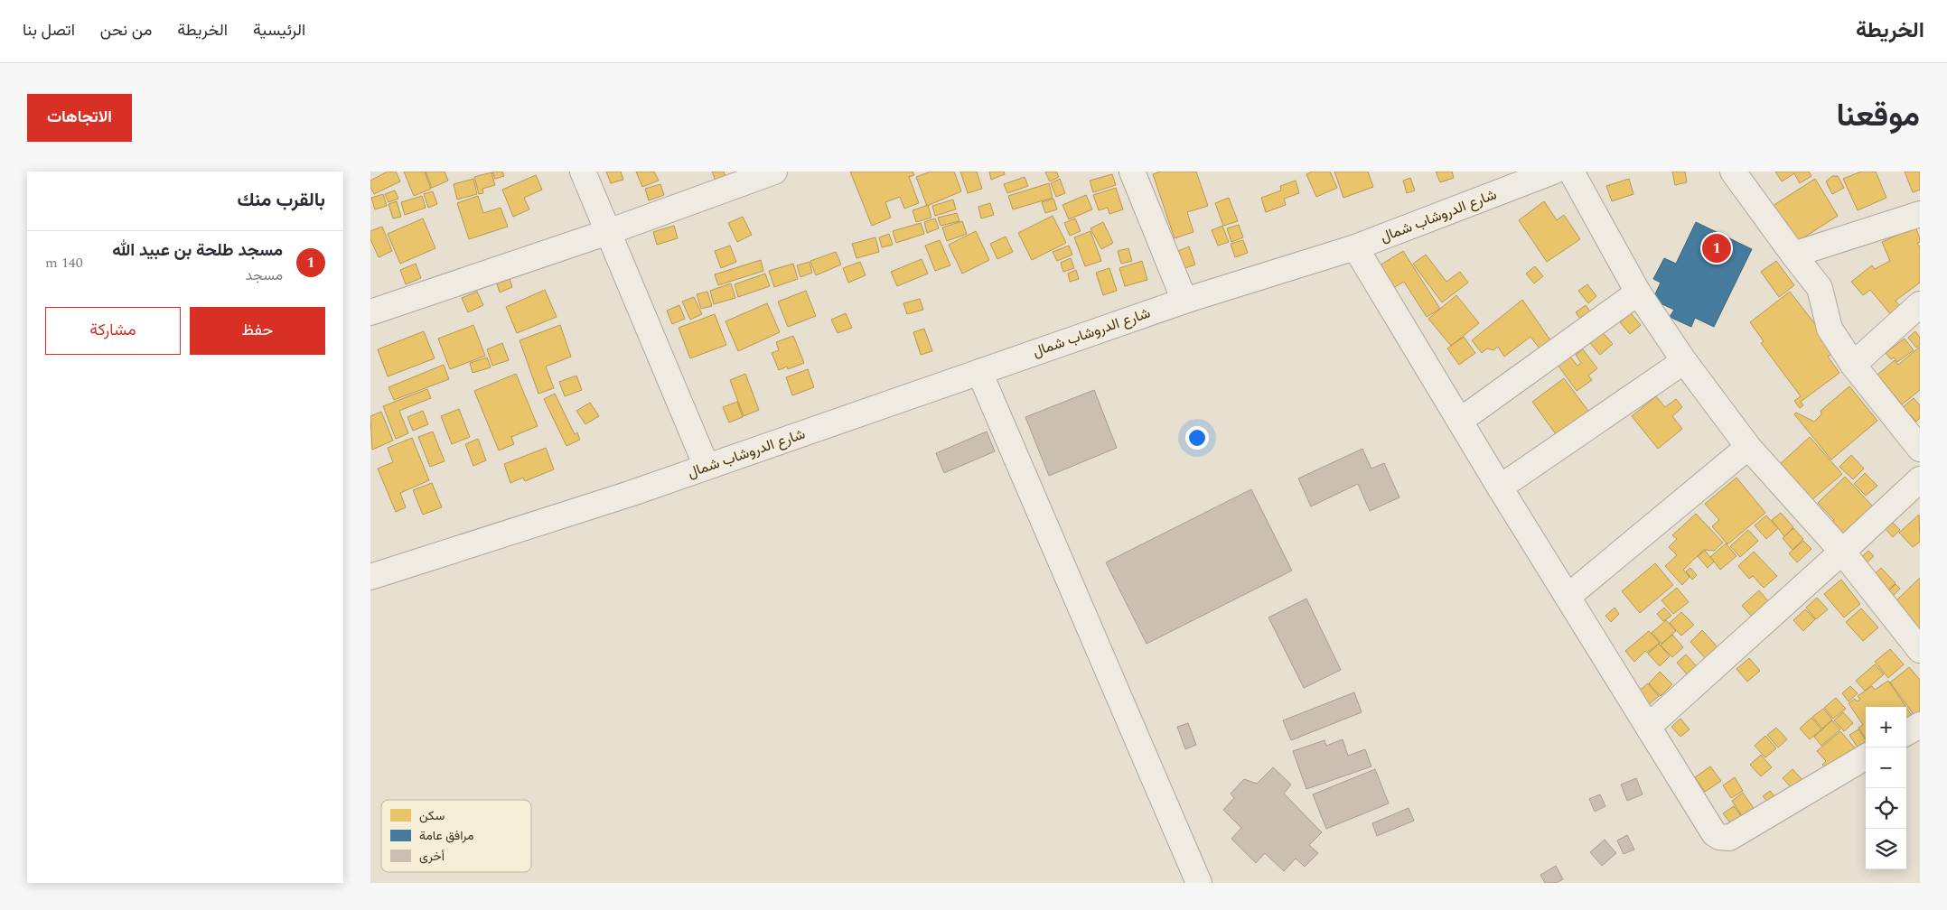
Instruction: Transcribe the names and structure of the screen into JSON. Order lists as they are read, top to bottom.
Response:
{
  "streets": {
    "street": ["شارع الدروشاب شمال"]
  },
  "legend": ["سكن", "مرافق عامة", "أخرى"],
  "page": {
    "header": "الخريطة",
    "nav": [
      "الرئيسية",
      "الخريطة",
      "من نحن",
      "اتصل بنا"
    ],
    "title": "موقعنا",
    "buttons": [
      "الاتجاهات",
      ["حفظ", "مشاركة"]
    ],
    "heading": "بالقرب منك",
    "list": [
      {
        "mark": "1",
        "name": "مسجد طلحة بن عبيد الله",
        "note": "مسجد",
        "value": "140 m"
      }
    ],
    "pins": "1",
    "map_buttons": ["+", "−"]
  }
}
